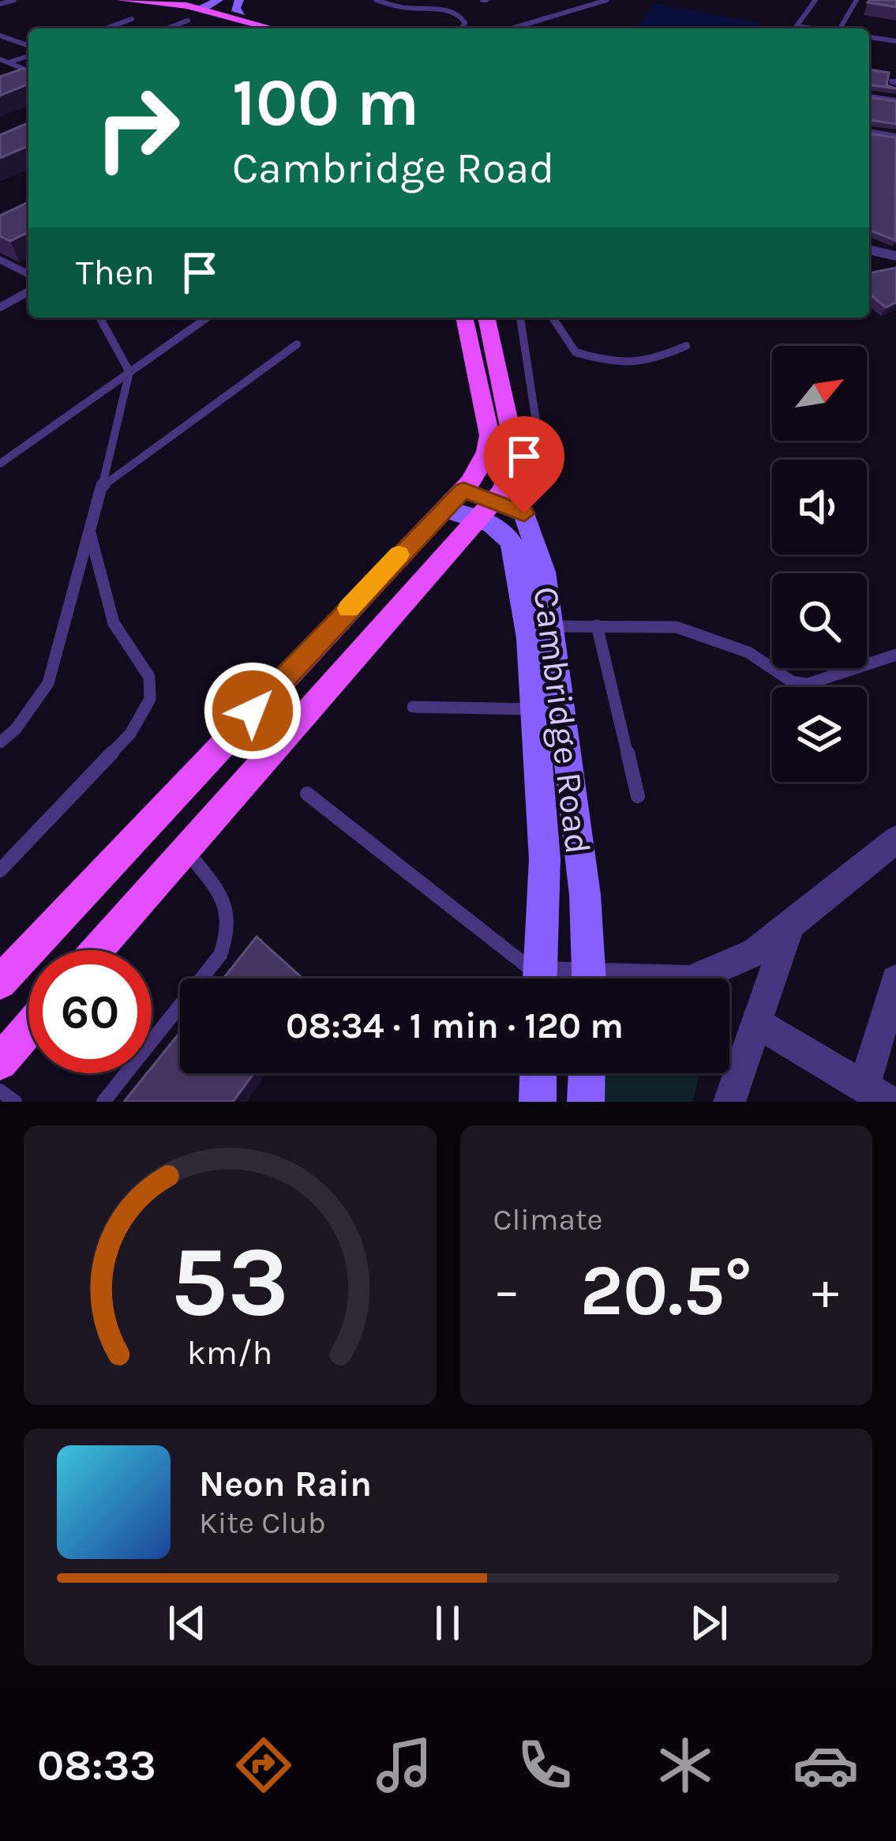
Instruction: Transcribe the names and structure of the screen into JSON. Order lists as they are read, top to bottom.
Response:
{
  "streets": {
    "street": ["Cambridge Road"]
  },
  "north": "top right",
  "page": {
    "turn": ["100 m", "Cambridge Road"],
    "then": "Then",
    "limit": "60",
    "trip": "08:34 · 1 min · 120 m",
    "tile": "Climate",
    "heat": ["−", "20.5°", "+"],
    "song": ["Neon Rain", "Kite Club"],
    "tabs": "08:33",
    "gauge": ["53", "km/h"]
  }
}
